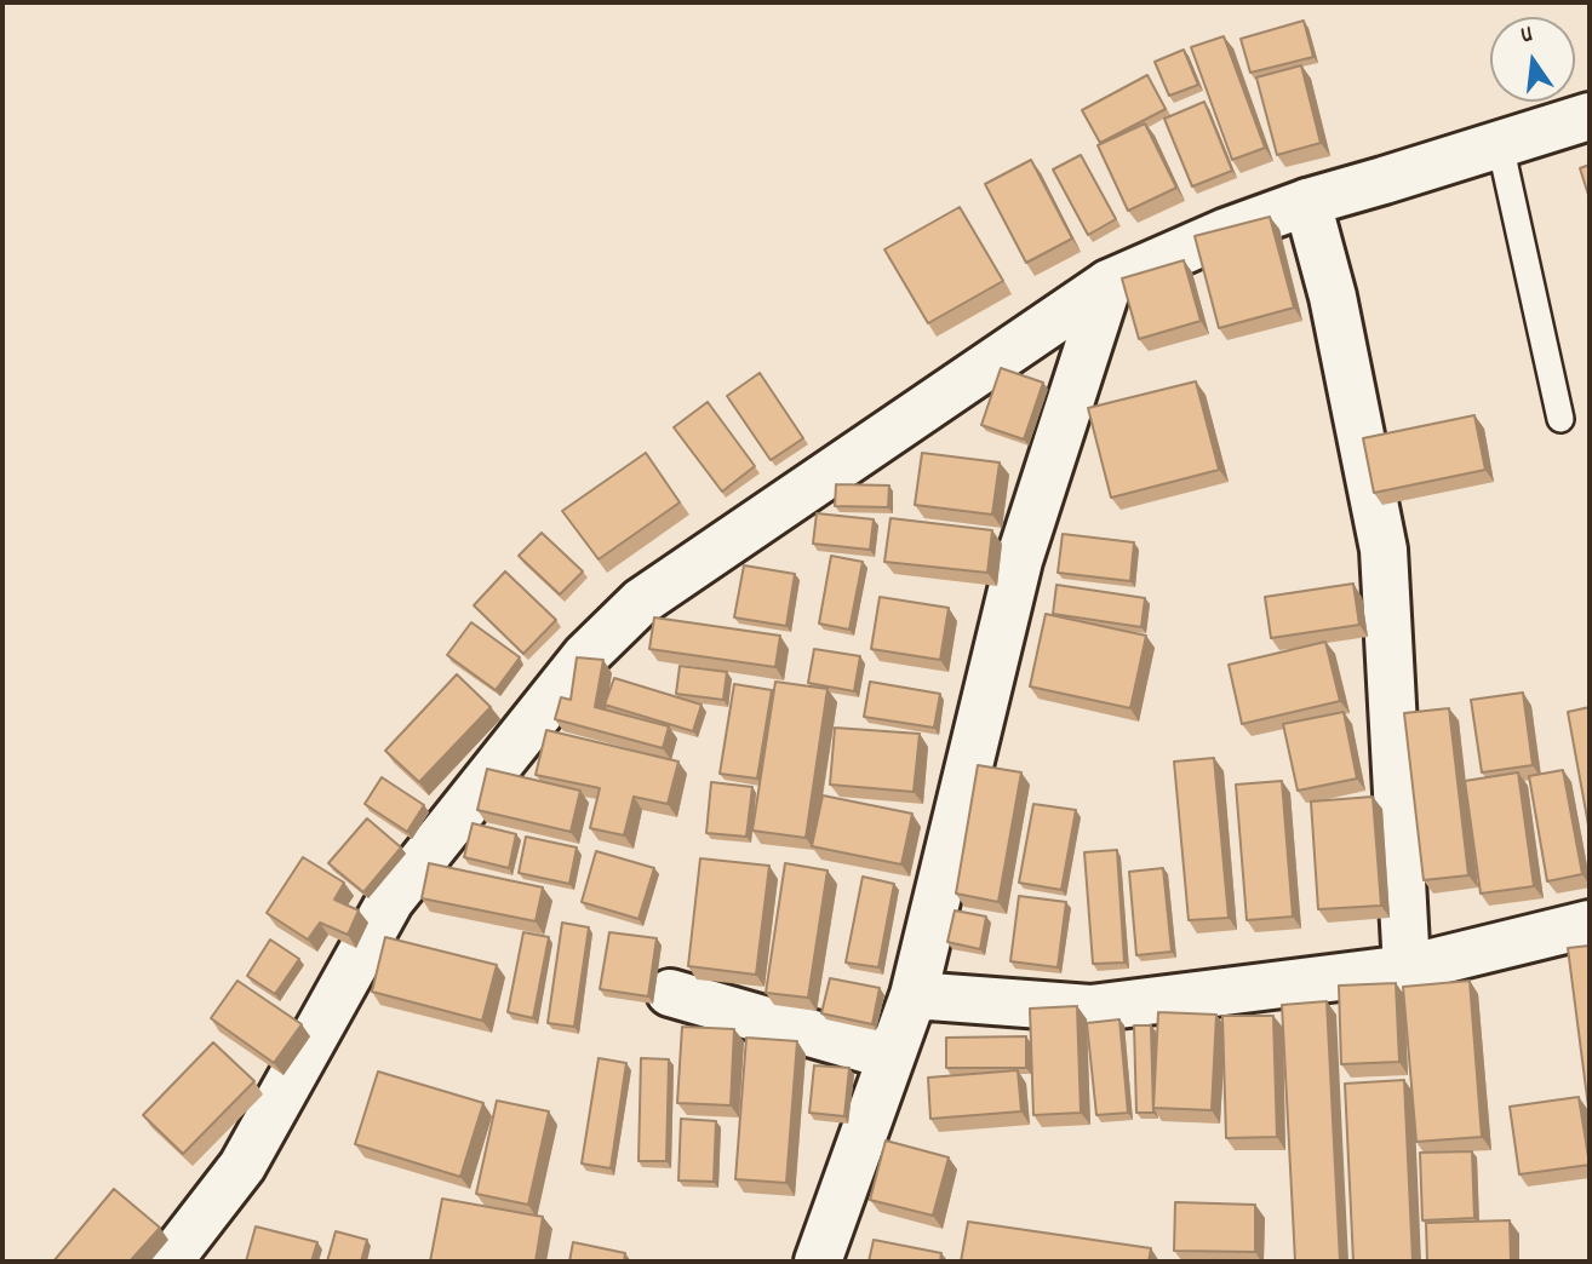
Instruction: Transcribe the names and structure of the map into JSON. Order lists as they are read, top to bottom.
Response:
{
  "north": "top"
}
